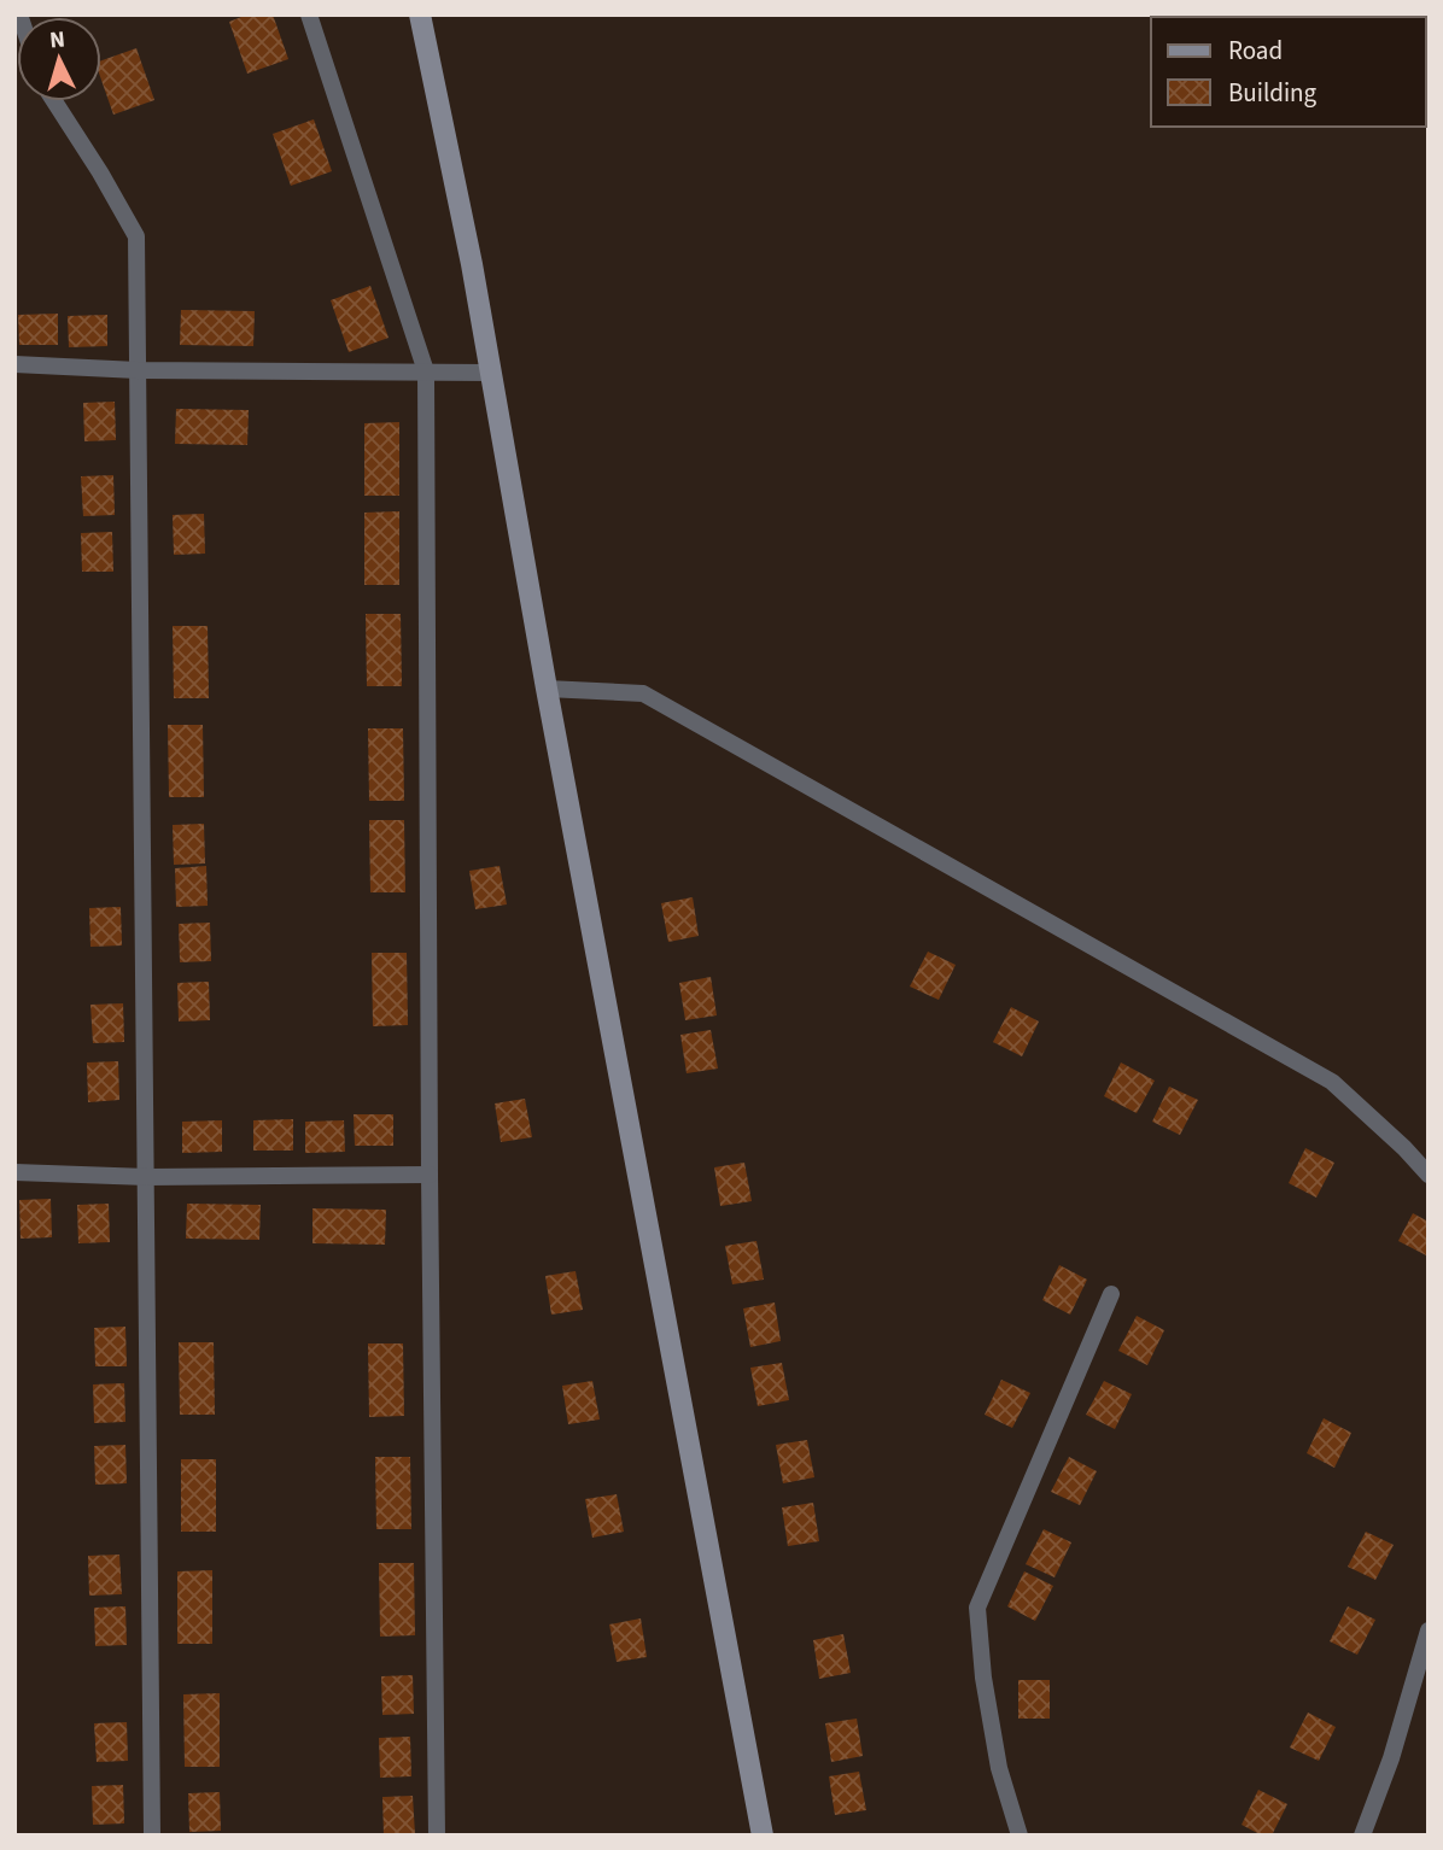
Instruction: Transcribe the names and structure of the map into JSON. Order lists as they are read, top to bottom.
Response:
{
  "legend": ["Road", "Building"],
  "north": "top"
}
